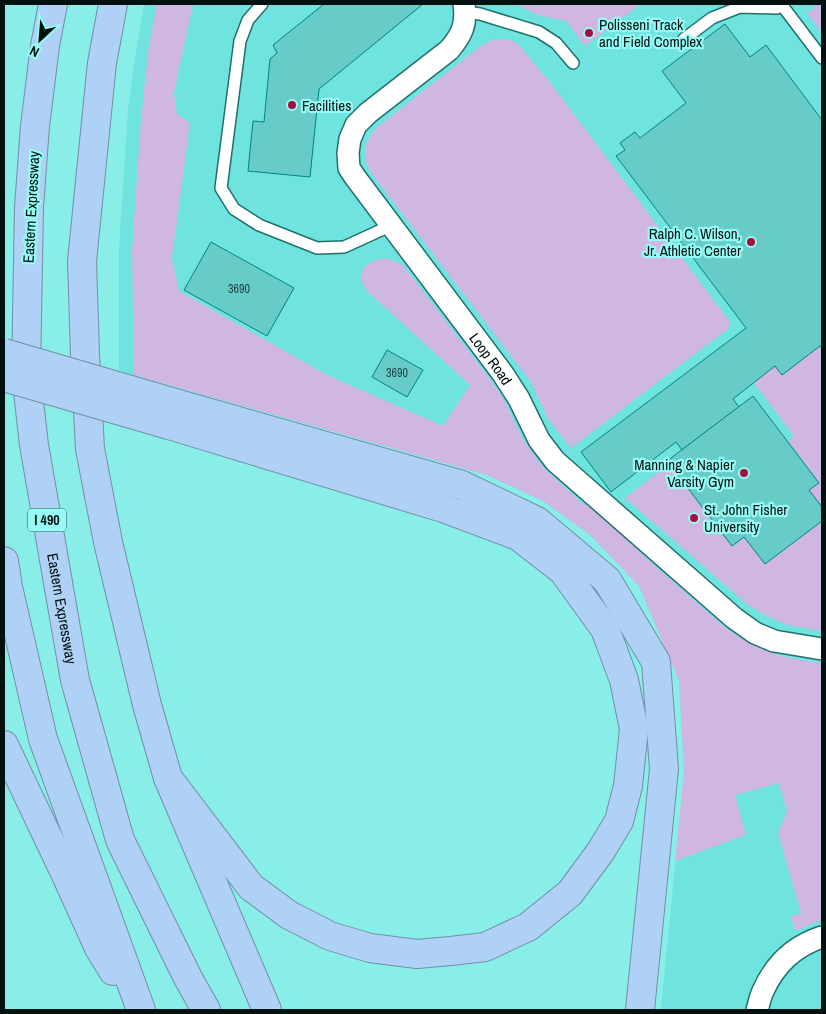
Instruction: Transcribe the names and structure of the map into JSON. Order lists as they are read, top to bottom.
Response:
{
  "streets": {
    "highway": ["Eastern Expressway", "I 490"],
    "street": ["Loop Road"]
  },
  "places": [
    "Polisseni Track and Field Complex",
    "Facilities",
    "Ralph C. Wilson, Jr. Athletic Center",
    "Manning & Napier Varsity Gym",
    "St. John Fisher University"
  ],
  "house_numbers": ["3690", "3690"],
  "north": "bottom left"
}
